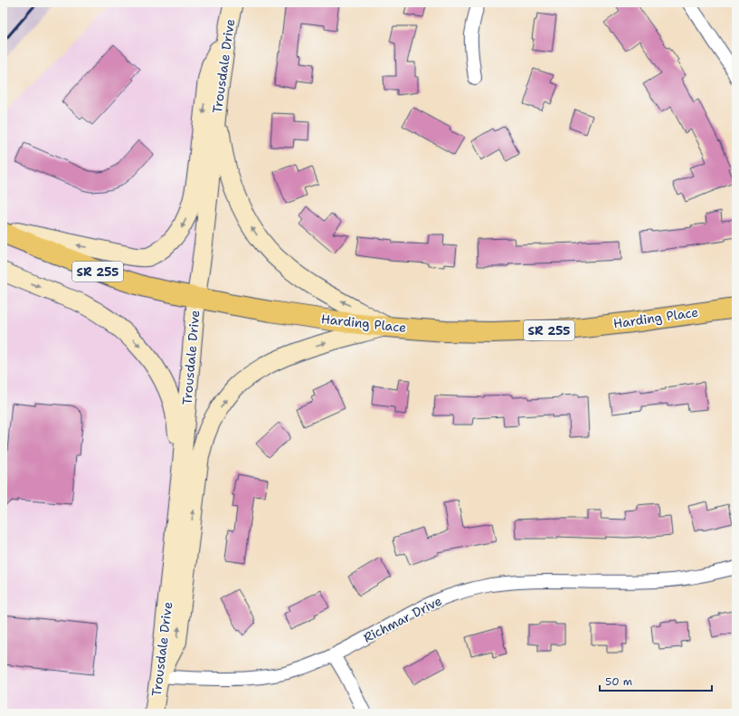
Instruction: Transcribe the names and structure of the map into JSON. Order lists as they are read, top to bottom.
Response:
{
  "streets": {
    "main road": ["SR 255", "Harding Place"],
    "street": ["Trousdale Drive", "Richmar Drive"]
  },
  "crossings": [
    ["Trousdale Drive", "Harding Place"],
    ["Trousdale Drive", "Richmar Drive"]
  ],
  "scale_bar": "50 m"
}
